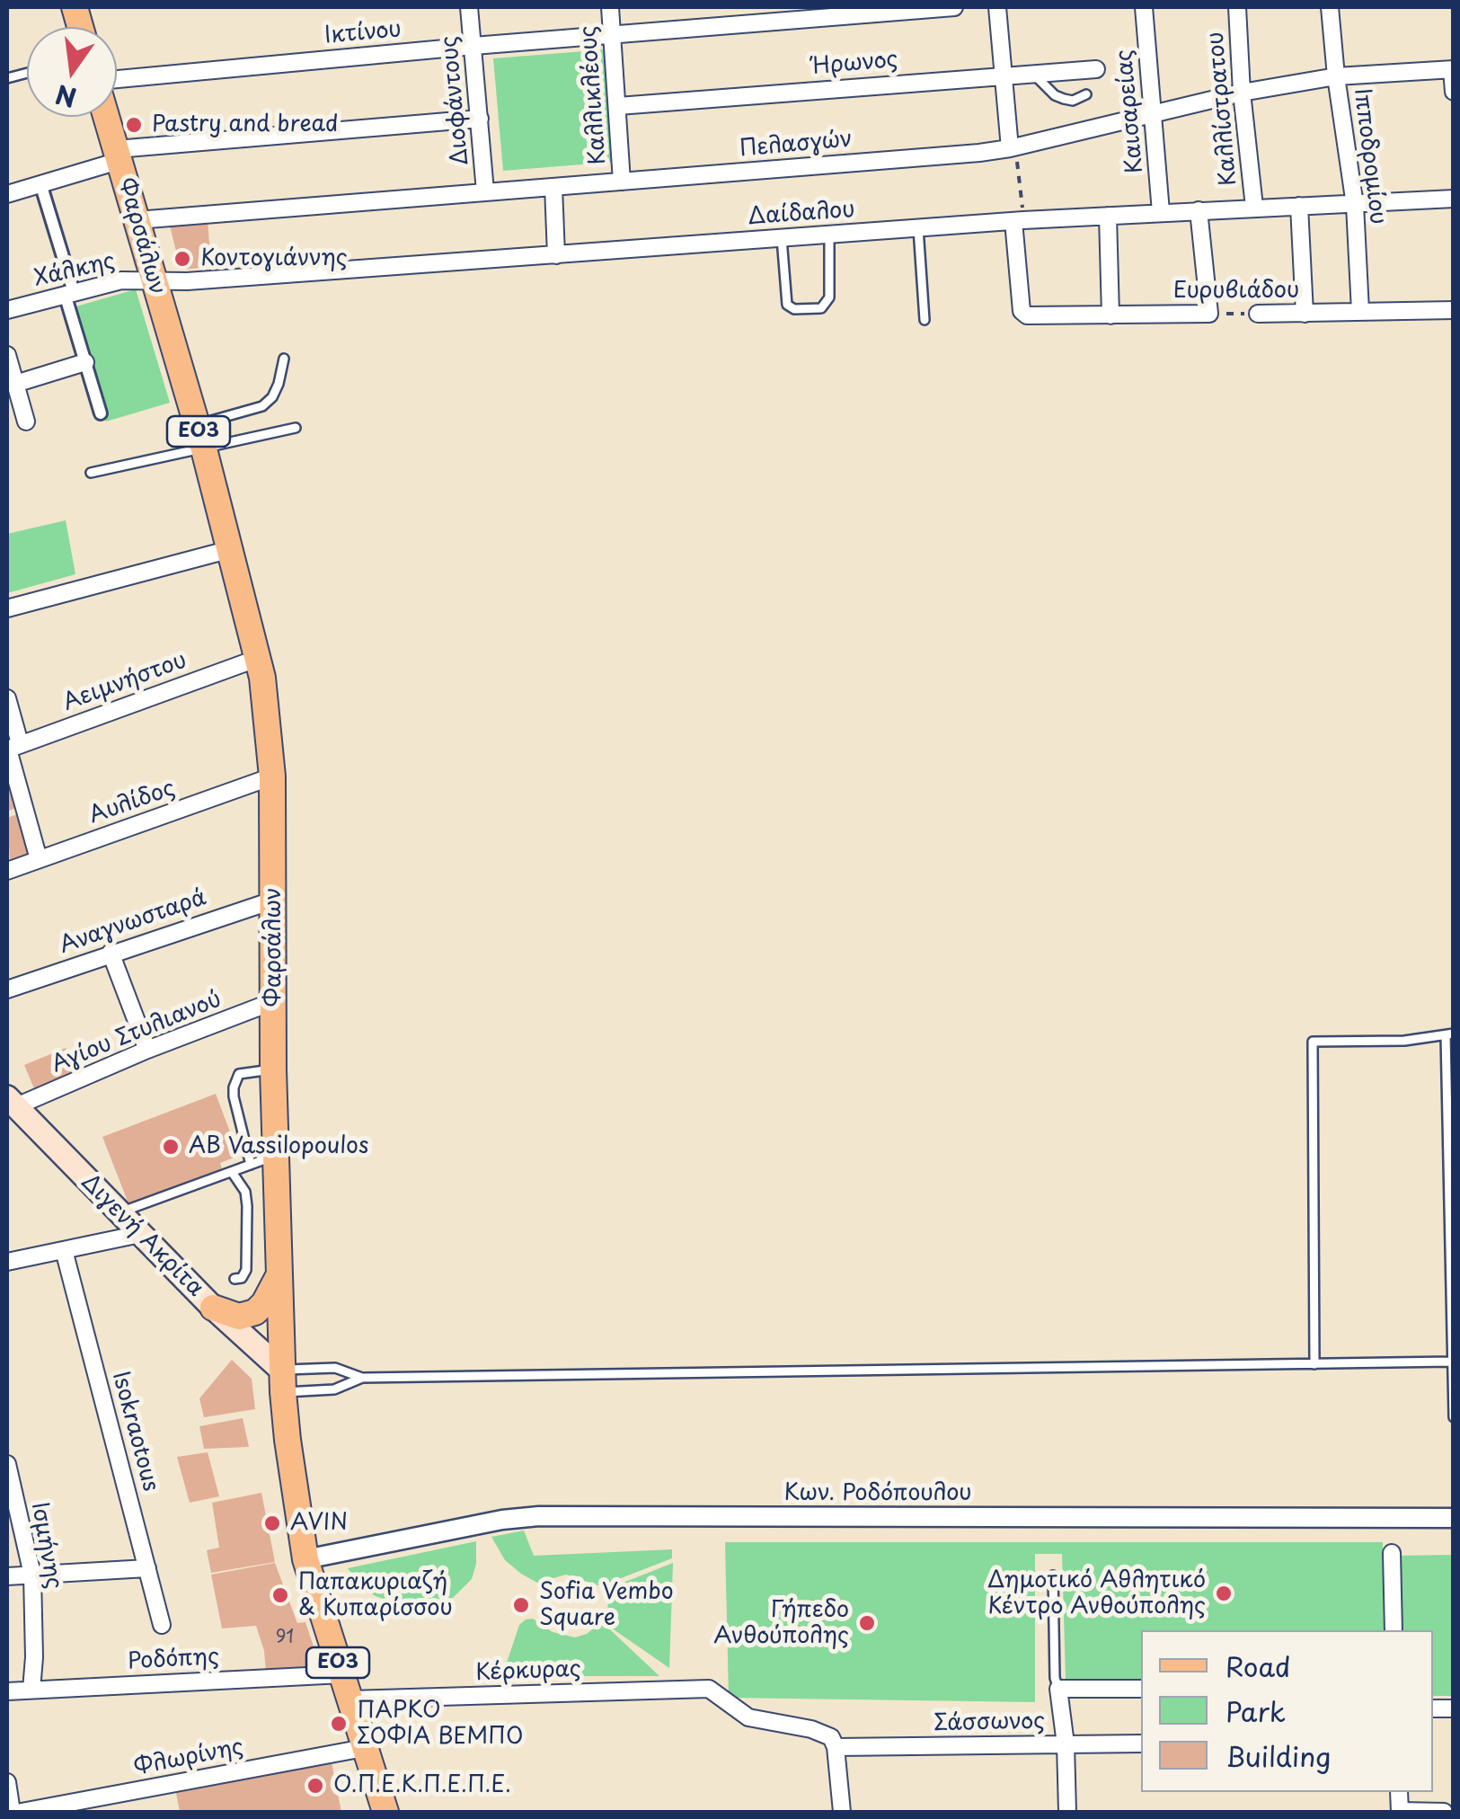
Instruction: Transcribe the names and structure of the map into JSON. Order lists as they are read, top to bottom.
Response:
{
  "streets": {
    "main road": ["Φαρσάλων", "ΕΟ3", "Διγενή Ακρίτα"],
    "street": [
      "Ικτίνου",
      "Ήρωνος",
      "Καλλικλέους",
      "Διοφάντους",
      "Καλλίστρατου",
      "Καισαρείας",
      "Πελασγών",
      "Ιπποδρομίου",
      "Δαίδαλου",
      "Χάλκης",
      "Ευρυβιάδου",
      "Αειμνήστου",
      "Αυλίδος",
      "Αναγνωσταρά",
      "Αγίου Στυλιανού",
      "Isokraotous",
      "Κων. Ροδόπουλου",
      "Ισμήνης",
      "Ροδόπης",
      "Κέρκυρας",
      "Σάσσωνος",
      "Φλωρίνης"
    ]
  },
  "crossings": [
    ["Ικτίνου", "Καλλικλέους"],
    ["Ικτίνου", "Διοφάντους"],
    ["Ήρωνος", "Καλλικλέους"],
    ["Καλλικλέους", "Πελασγών"],
    ["Διοφάντους", "Πελασγών"],
    ["Καλλίστρατου", "Πελασγών"],
    ["Καλλίστρατου", "Δαίδαλου"],
    ["Καισαρείας", "Πελασγών"],
    ["Καισαρείας", "Δαίδαλου"],
    ["Πελασγών", "Ιπποδρομίου"],
    ["Πελασγών", "Φαρσάλων"],
    ["Ιπποδρομίου", "Δαίδαλου"],
    ["Ιπποδρομίου", "Ευρυβιάδου"],
    ["Δαίδαλου", "Φαρσάλων"],
    ["Δαίδαλου", "Χάλκης"],
    ["Δαίδαλου", "Ευρυβιάδου"],
    ["Φαρσάλων", "Χάλκης"],
    ["Φαρσάλων", "Αειμνήστου"],
    ["Φαρσάλων", "Αυλίδος"],
    ["Φαρσάλων", "Αναγνωσταρά"],
    ["Φαρσάλων", "Αγίου Στυλιανού"],
    ["Φαρσάλων", "Διγενή Ακρίτα"],
    ["Φαρσάλων", "Κων. Ροδόπουλου"],
    ["Φαρσάλων", "Ροδόπης"],
    ["Φαρσάλων", "Κέρκυρας"],
    ["Φαρσάλων", "Φλωρίνης"],
    ["Αγίου Στυλιανού", "Διγενή Ακρίτα"],
    ["Ισμήνης", "Ροδόπης"],
    ["Κέρκυρας", "Σάσσωνος"]
  ],
  "places": [
    "Pastry and bread",
    "Κοντογιάννης",
    "AB Vassilopoulos",
    "AVIN",
    "Δημοτικό Αθλητικό Κέντρο Ανθούπολης",
    "Παπακυριαζή & Κυπαρίσσου",
    "Sofia Vembo Square",
    "Γήπεδο Ανθούπολης",
    "ΠΑΡΚΟ ΣΟΦΙΑ ΒΕΜΠΟ",
    "Ο.Π.Ε.Κ.Π.Ε.Π.Ε."
  ],
  "house_numbers": ["91"],
  "legend": ["Road", "Park", "Building"],
  "north": "bottom"
}
